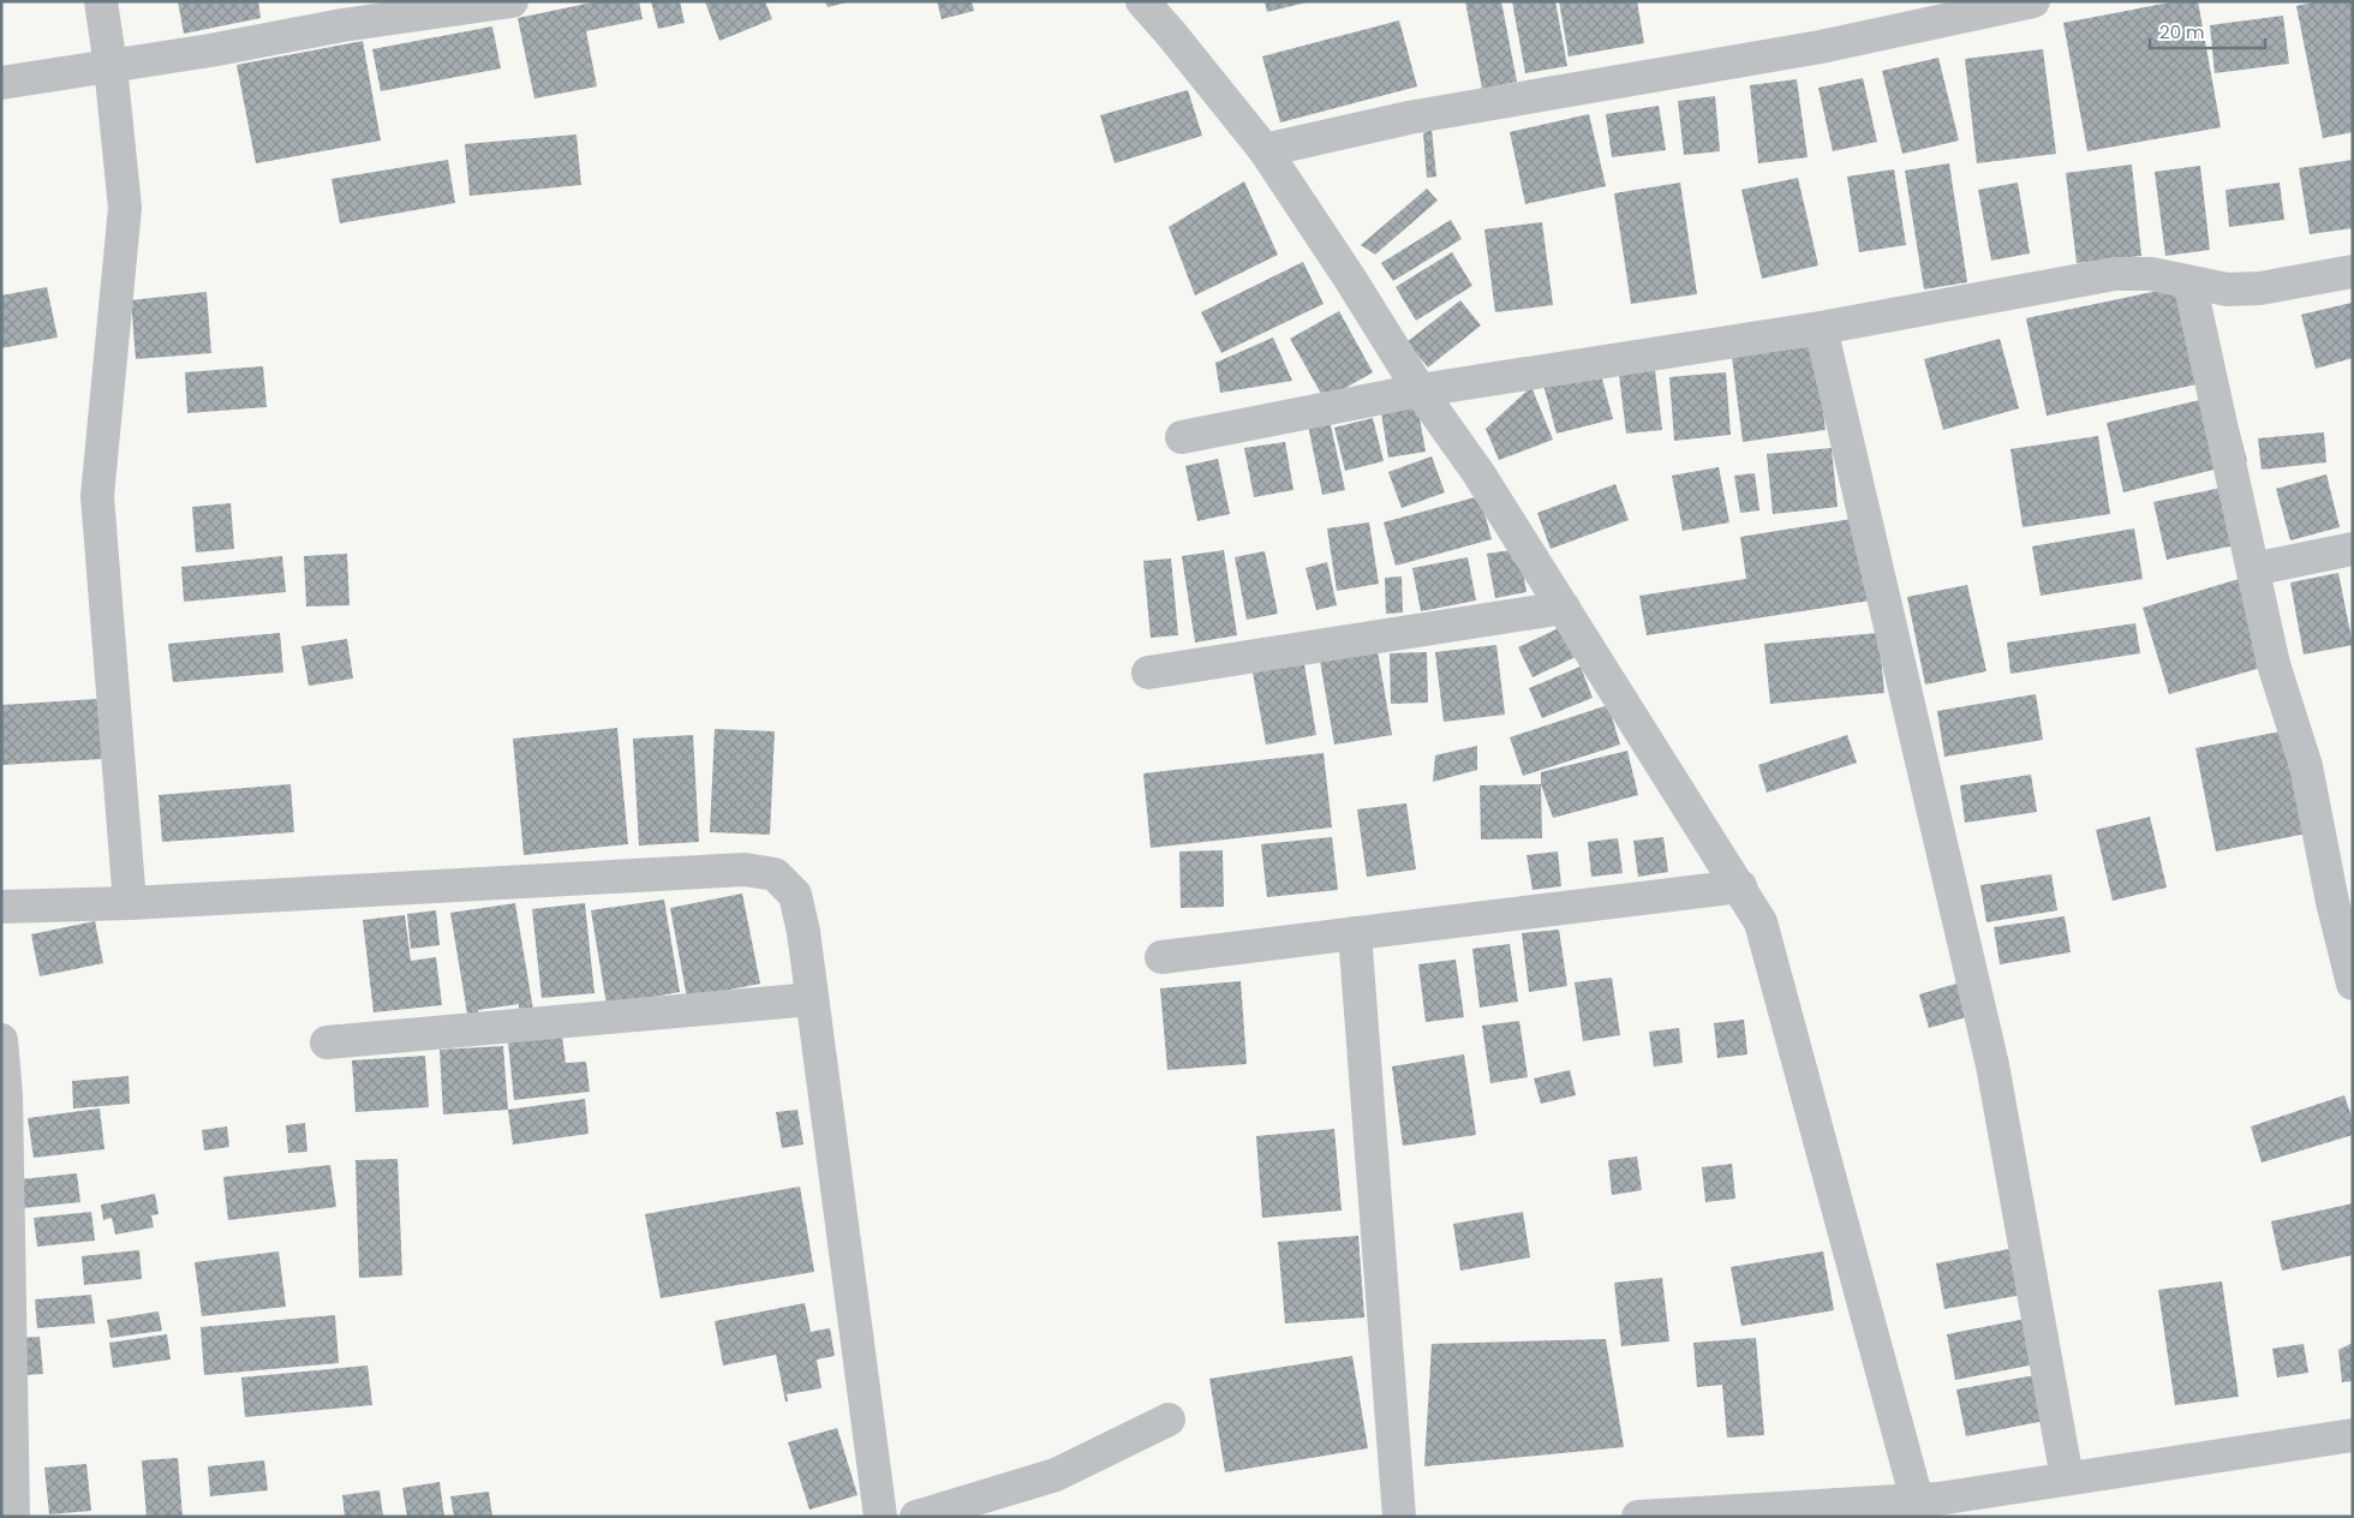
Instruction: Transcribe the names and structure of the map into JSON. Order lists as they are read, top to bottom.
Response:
{
  "scale_bar": "20 m"
}
